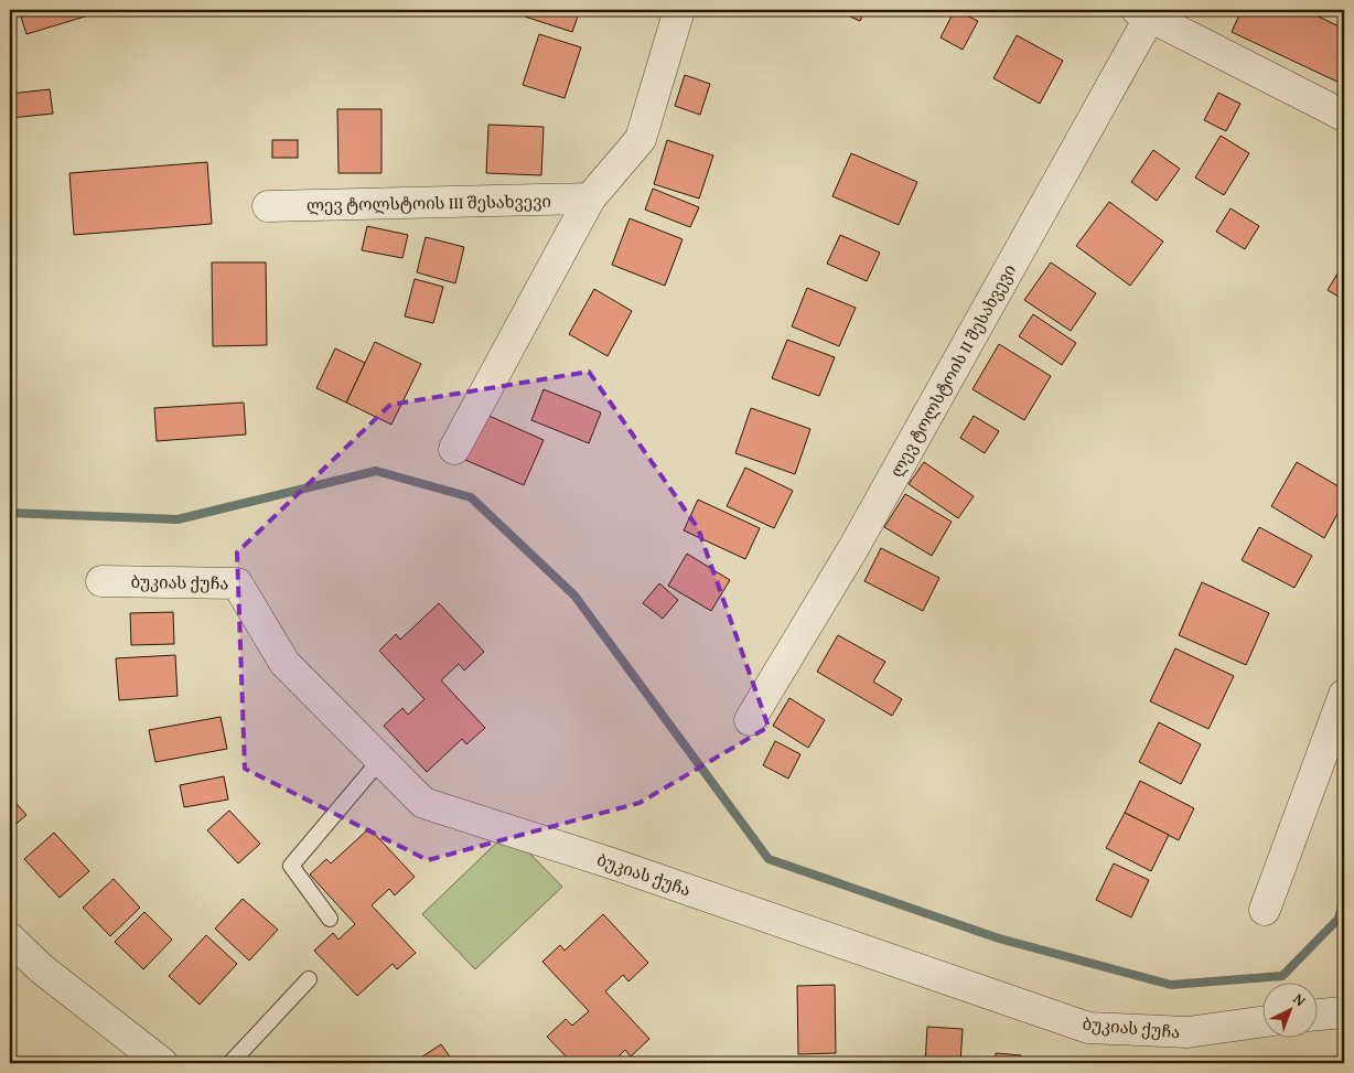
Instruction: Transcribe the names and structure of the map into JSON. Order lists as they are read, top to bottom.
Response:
{
  "streets": {
    "street": ["ლევ ტოლსტოის III შესახვევი", "ლევ ტოლსტოის II შესახვევი", "ბუკიას ქუჩა"]
  },
  "north": "top right"
}
